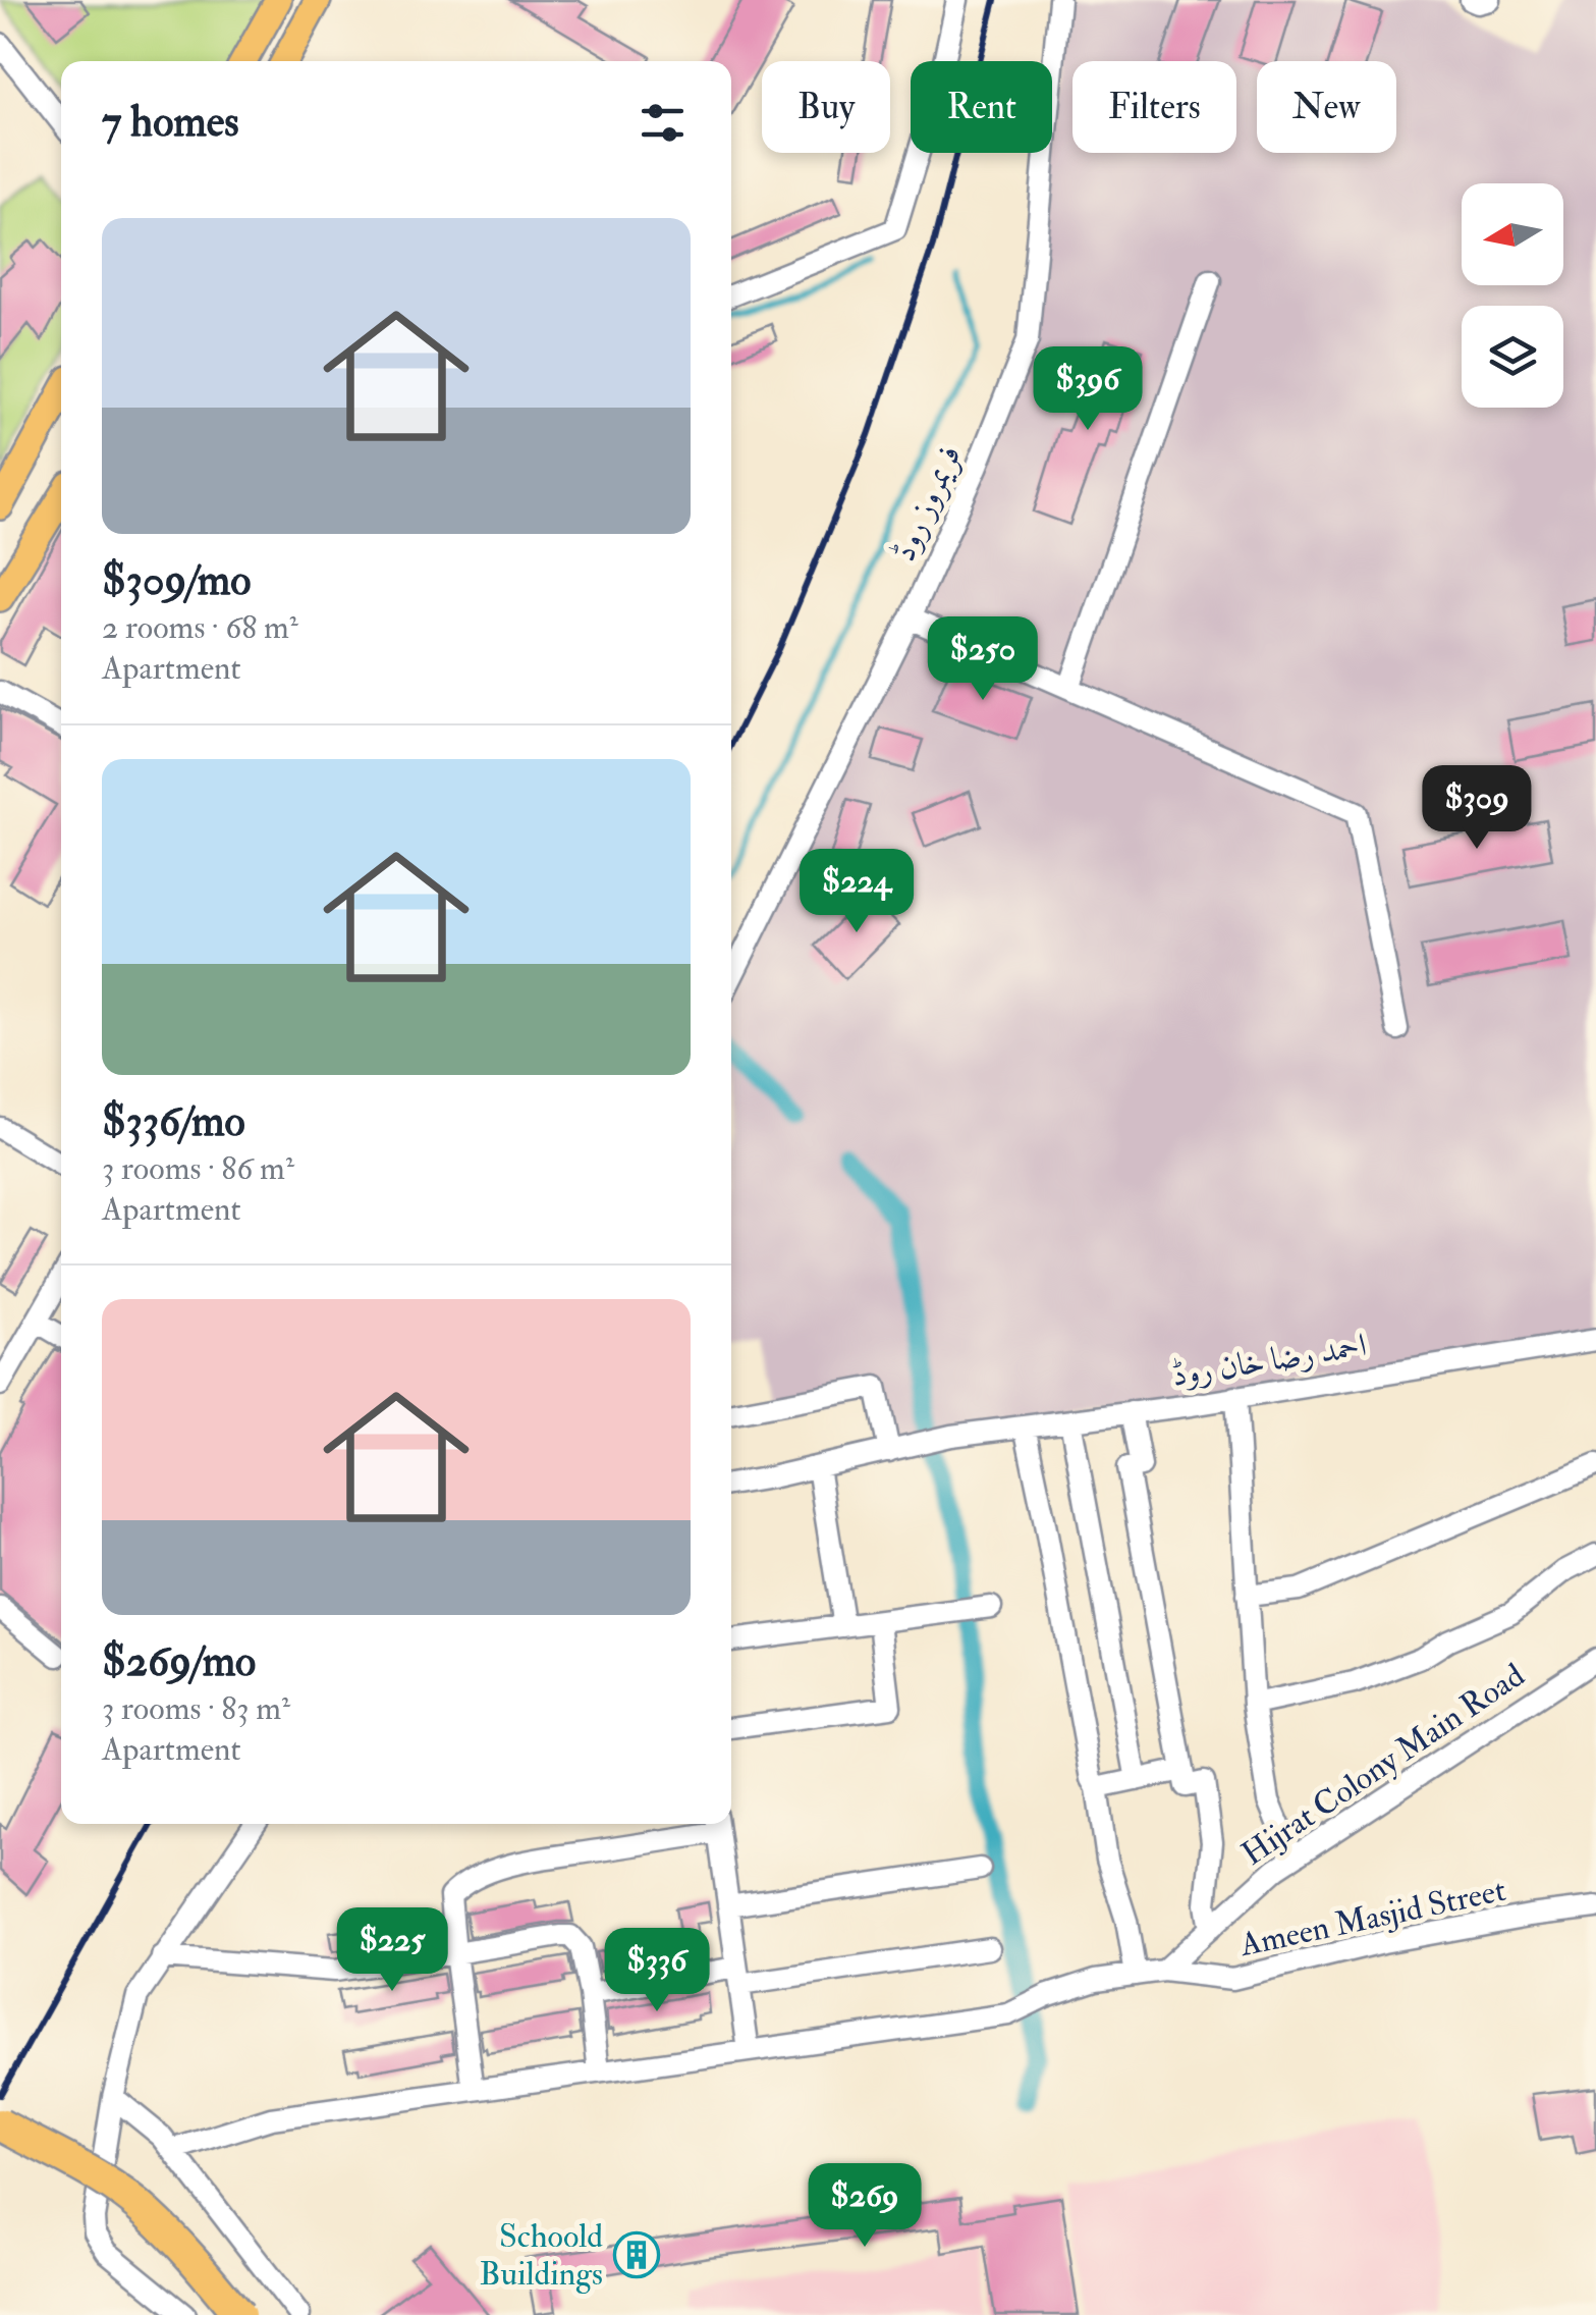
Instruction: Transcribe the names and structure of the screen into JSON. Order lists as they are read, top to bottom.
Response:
{
  "streets": {
    "street": [
      "فریمروز روڈ",
      "احمد رضا خان روڈ",
      "Hijrat Colony Main Road",
      "Ameen Masjid Street"
    ]
  },
  "crossings": [
    ["Hijrat Colony Main Road", "Ameen Masjid Street"]
  ],
  "places": {
    "building": ["Schoold Buildings"]
  },
  "north": "left",
  "page": {
    "chip": [
      "Buy",
      "Rent",
      "Filters",
      "New"
    ],
    "heading": "7 homes",
    "list": [
      {
        "name": "$309/mo",
        "note": "2 rooms · 68 m² · Apartment"
      },
      {
        "name": "$336/mo",
        "note": "3 rooms · 86 m² · Apartment"
      },
      {
        "name": "$269/mo",
        "note": "3 rooms · 83 m² · Apartment"
      }
    ],
    "price": [
      "$396",
      "$250",
      "$309",
      "$224",
      "$225",
      "$336",
      "$269"
    ]
  }
}
